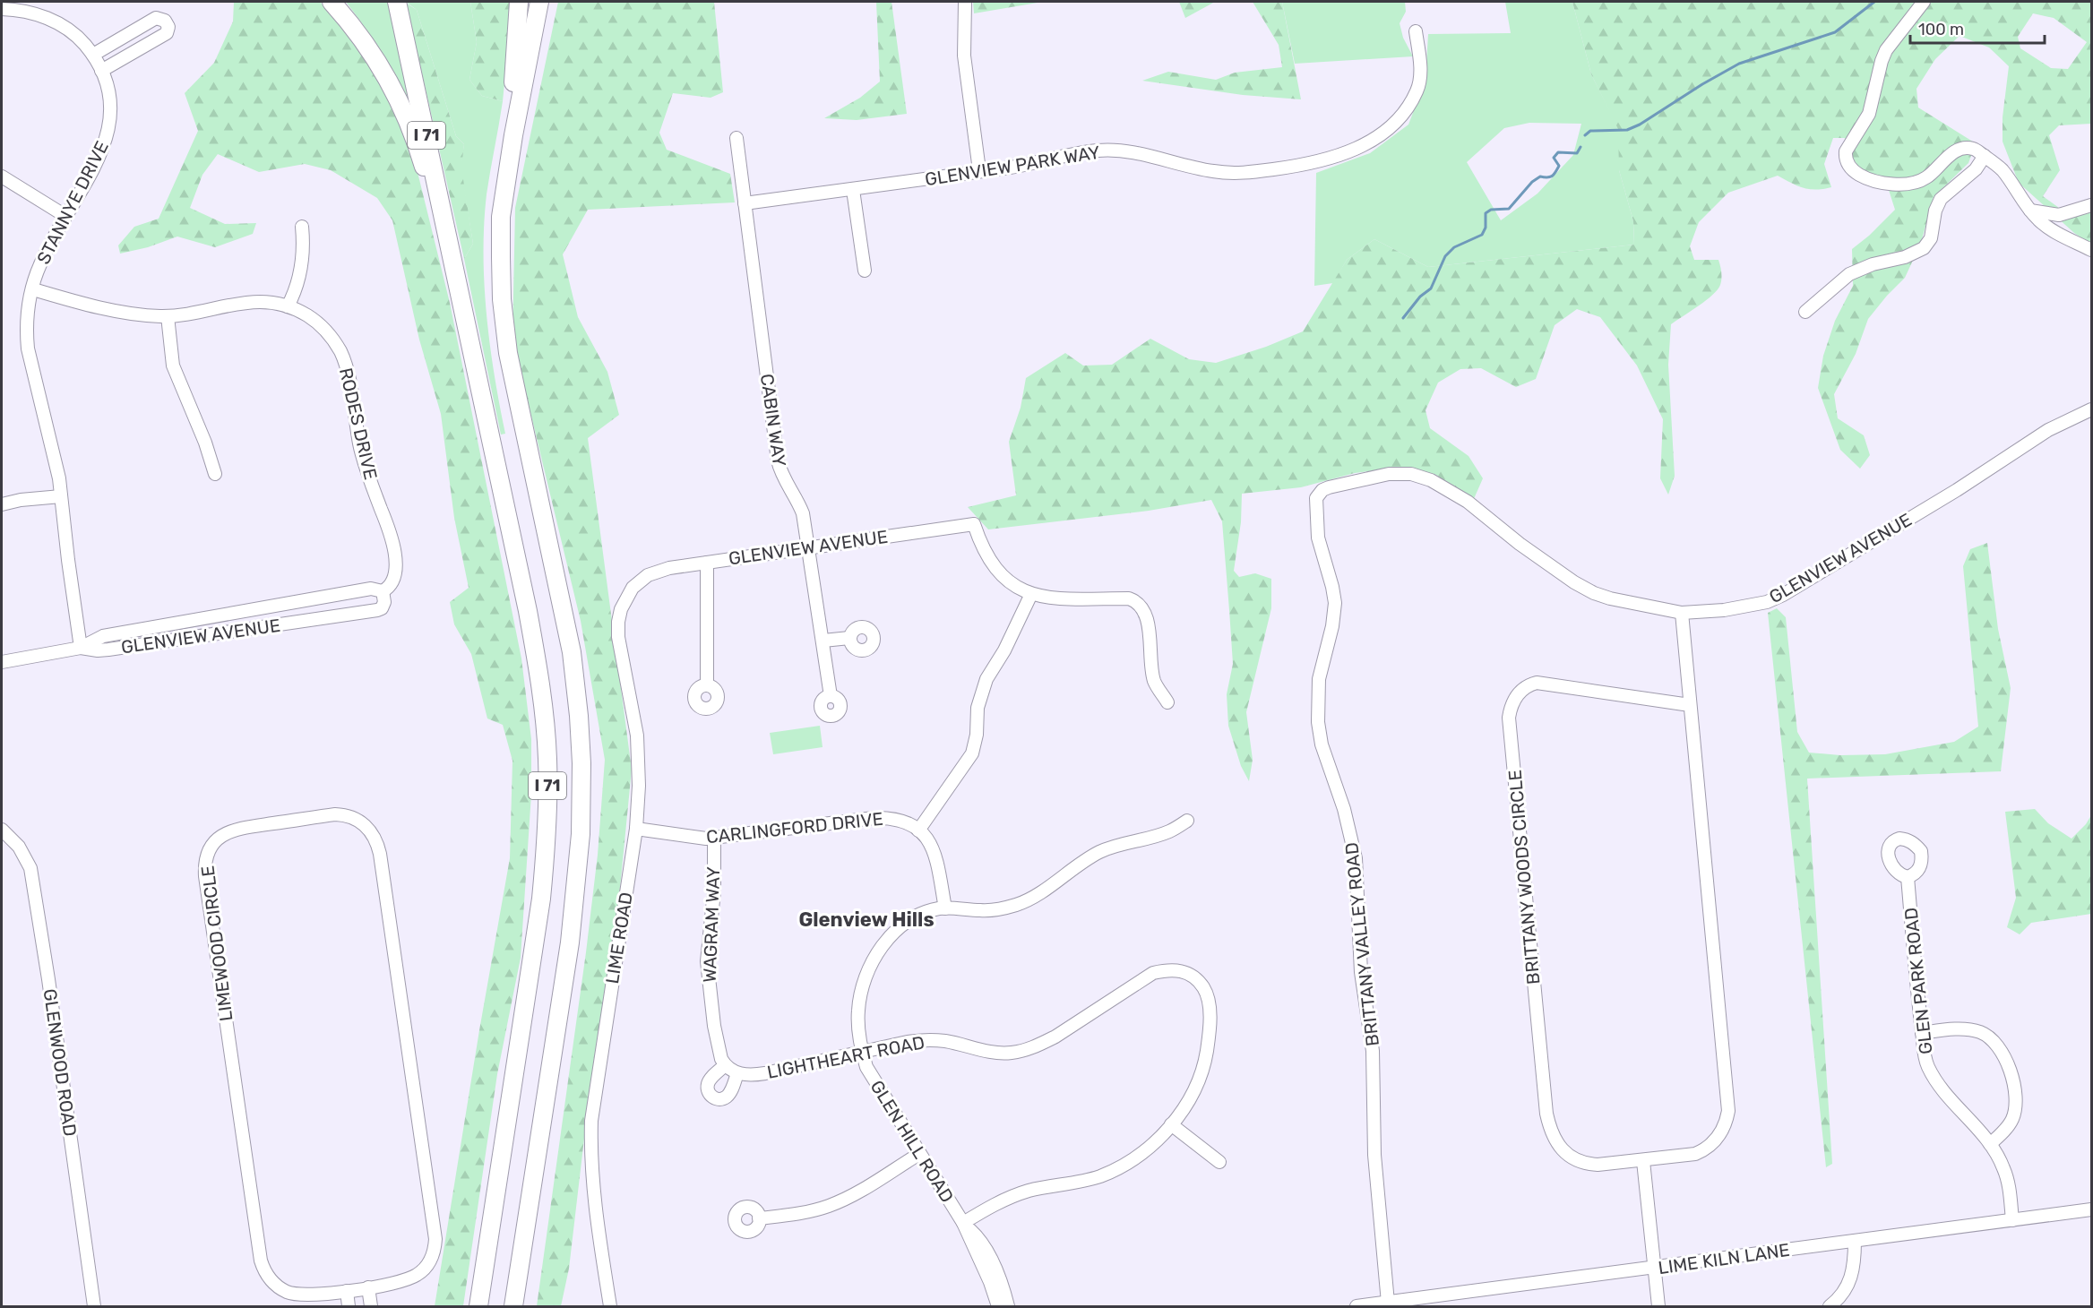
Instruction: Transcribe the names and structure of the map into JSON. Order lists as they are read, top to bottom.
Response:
{
  "streets": {
    "highway": ["I 71"],
    "street": [
      "GLENVIEW PARK WAY",
      "STANNYE DRIVE",
      "CABIN WAY",
      "RODES DRIVE",
      "GLENVIEW AVENUE",
      "CARLINGFORD DRIVE",
      "BRITTANY WOODS CIRCLE",
      "WAGRAM WAY",
      "LIME ROAD",
      "LIMEWOOD CIRCLE",
      "BRITTANY VALLEY ROAD",
      "GLEN PARK ROAD",
      "LIGHTHEART ROAD",
      "GLENWOOD ROAD",
      "GLEN HILL ROAD",
      "LIME KILN LANE"
    ]
  },
  "crossings": [
    ["GLENVIEW PARK WAY", "CABIN WAY"],
    ["STANNYE DRIVE", "RODES DRIVE"],
    ["STANNYE DRIVE", "GLENVIEW AVENUE"],
    ["CABIN WAY", "GLENVIEW AVENUE"],
    ["RODES DRIVE", "GLENVIEW AVENUE"],
    ["GLENVIEW AVENUE", "BRITTANY WOODS CIRCLE"],
    ["GLENVIEW AVENUE", "LIME ROAD"],
    ["GLENVIEW AVENUE", "BRITTANY VALLEY ROAD"],
    ["CARLINGFORD DRIVE", "WAGRAM WAY"],
    ["CARLINGFORD DRIVE", "LIME ROAD"],
    ["WAGRAM WAY", "LIGHTHEART ROAD"],
    ["BRITTANY VALLEY ROAD", "LIME KILN LANE"],
    ["GLEN PARK ROAD", "LIME KILN LANE"],
    ["LIGHTHEART ROAD", "GLEN HILL ROAD"]
  ],
  "districts": ["Glenview Hills"],
  "scale_bar": "100 m"
}
